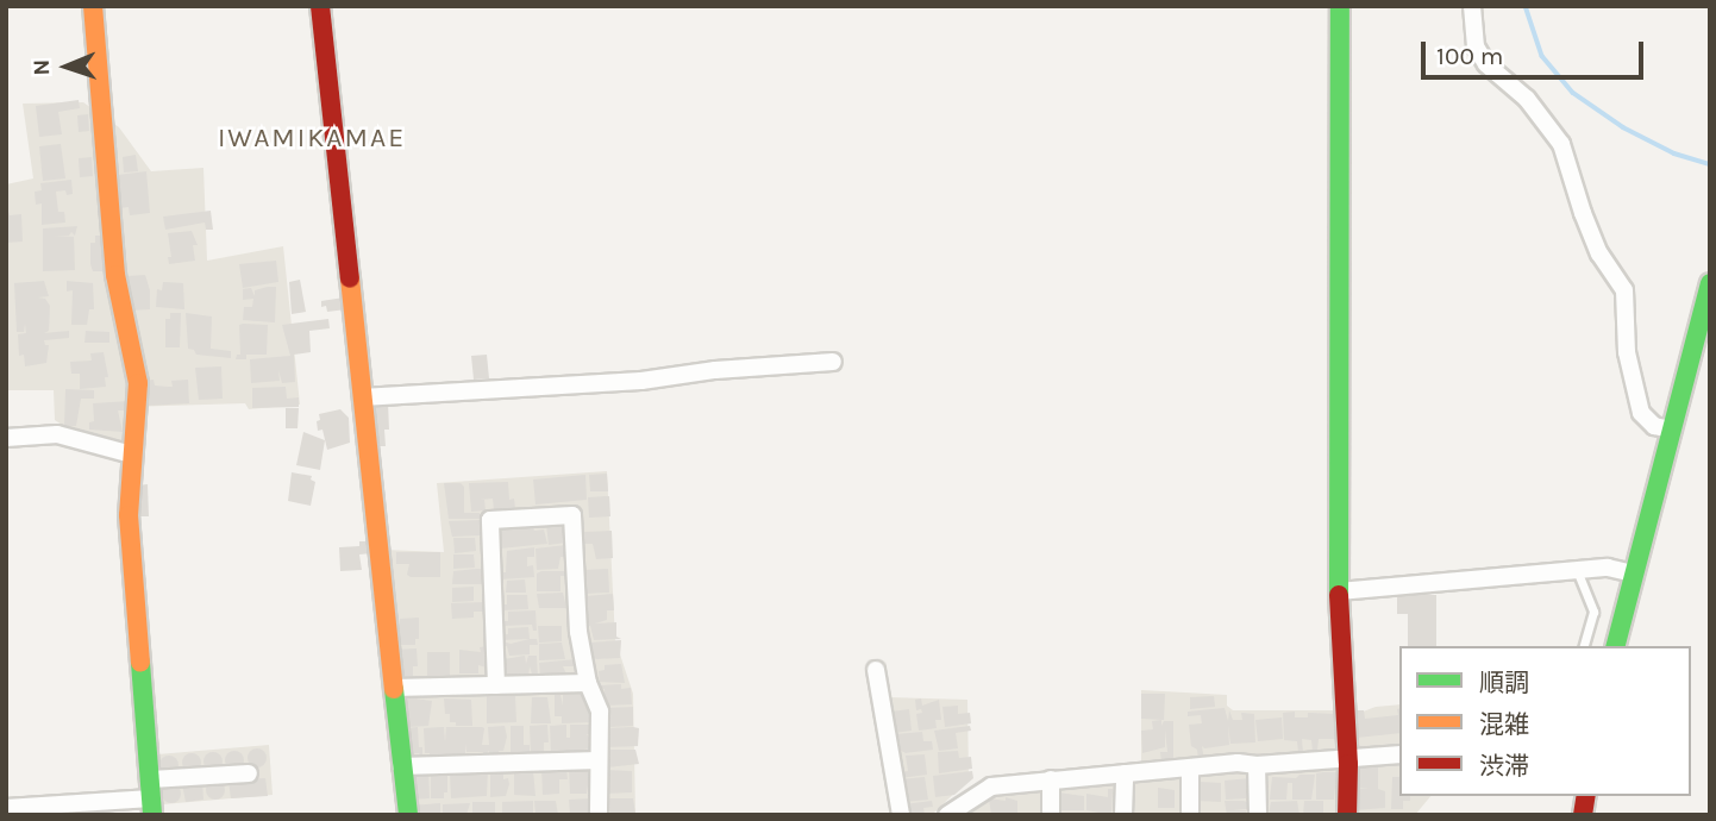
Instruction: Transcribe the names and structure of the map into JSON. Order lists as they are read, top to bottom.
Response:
{
  "districts": ["IWAMIKAMAE"],
  "legend": ["順調", "混雑", "渋滞"],
  "scale_bar": "100 m",
  "north": "left"
}
